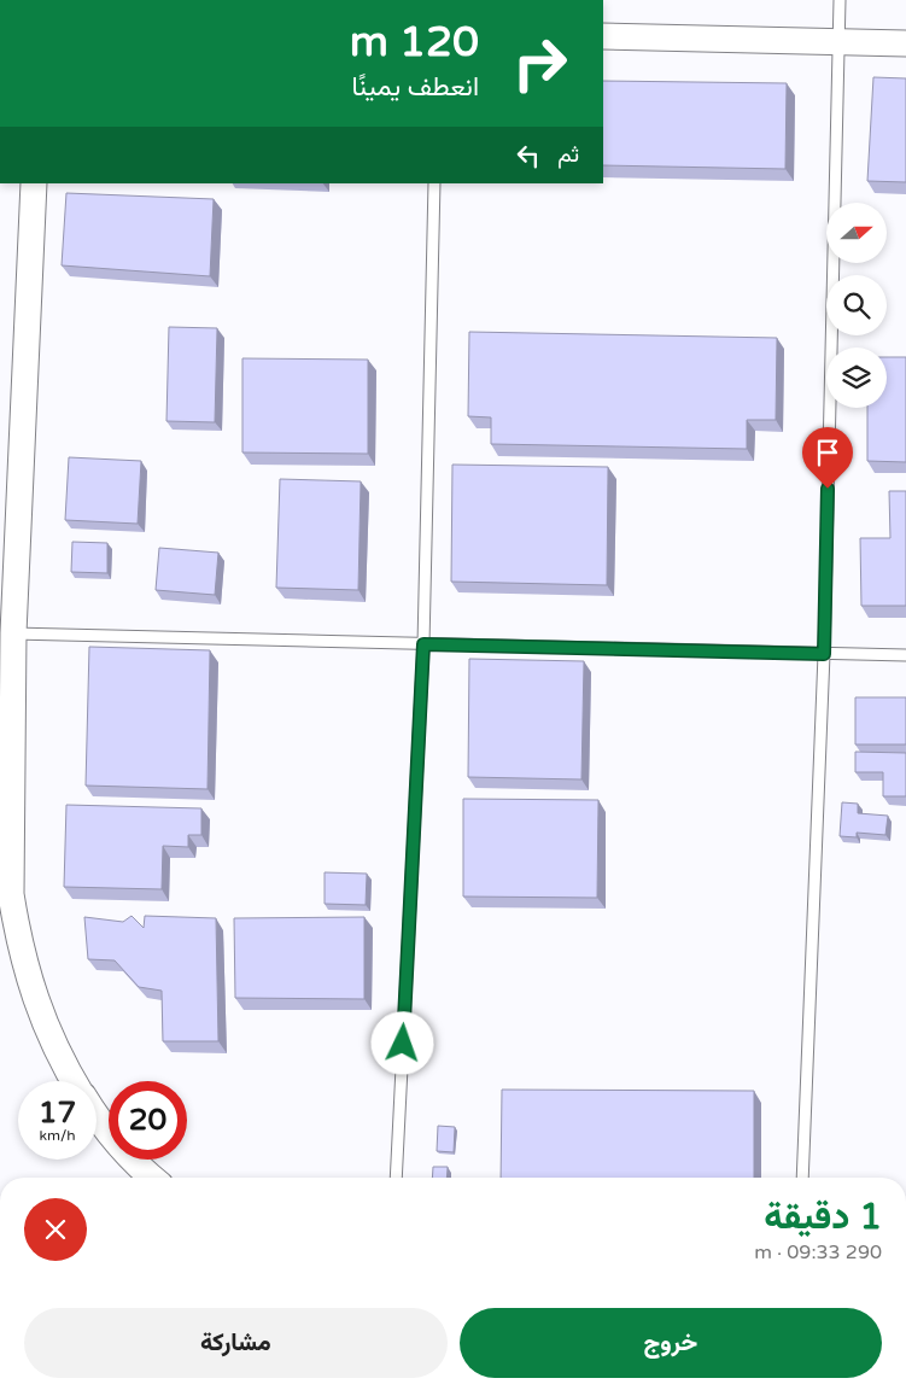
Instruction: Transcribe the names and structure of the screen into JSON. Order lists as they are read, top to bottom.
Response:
{
  "north": "right",
  "page": {
    "turn": ["120 m", "انعطف يمينًا"],
    "then": "ثم",
    "speed": "17 km/h",
    "limit": "20",
    "heading": ["1 دقيقة", "290 m · 09:33"],
    "buttons": ["خروج", "مشاركة"]
  }
}
